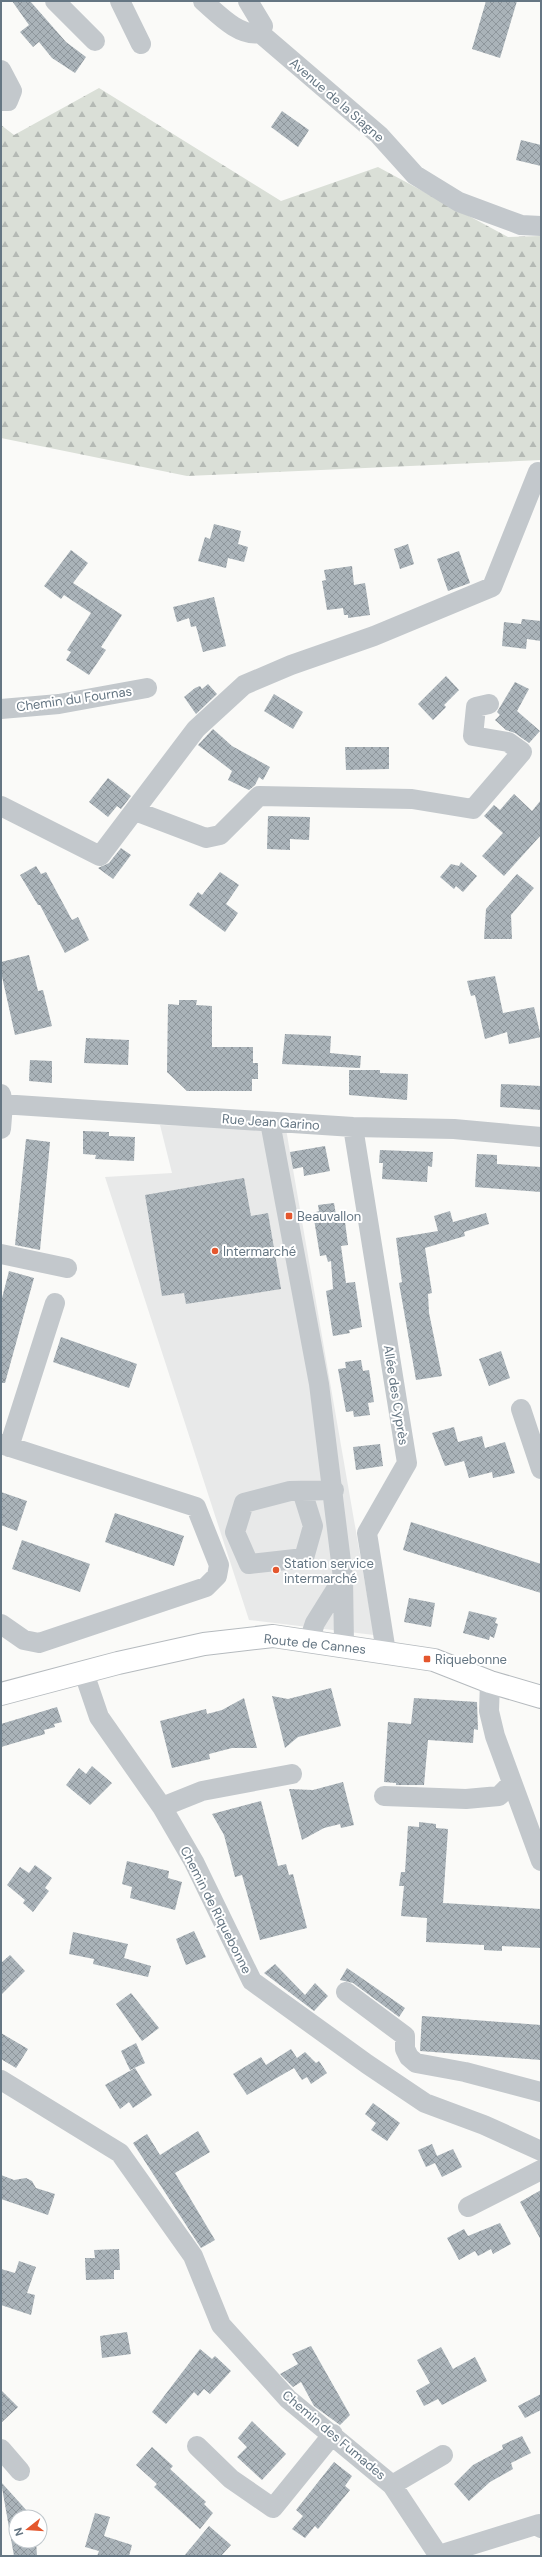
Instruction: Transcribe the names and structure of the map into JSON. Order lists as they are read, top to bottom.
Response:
{
  "streets": {
    "main road": ["Route de Cannes"],
    "street": [
      "Avenue de la Siagne",
      "Chemin du Fournas",
      "Rue Jean Garino",
      "Allée des Cyprès",
      "Chemin de Riquebonne",
      "Chemin des Fumades"
    ]
  },
  "crossings": [
    ["Rue Jean Garino", "Allée des Cyprès"],
    ["Allée des Cyprès", "Route de Cannes"],
    ["Route de Cannes", "Chemin de Riquebonne"]
  ],
  "places": {
    "transit": ["Beauvallon", "Riquebonne"],
    "other": ["Intermarché", "Station service intermarché"]
  },
  "north": "left"
}
